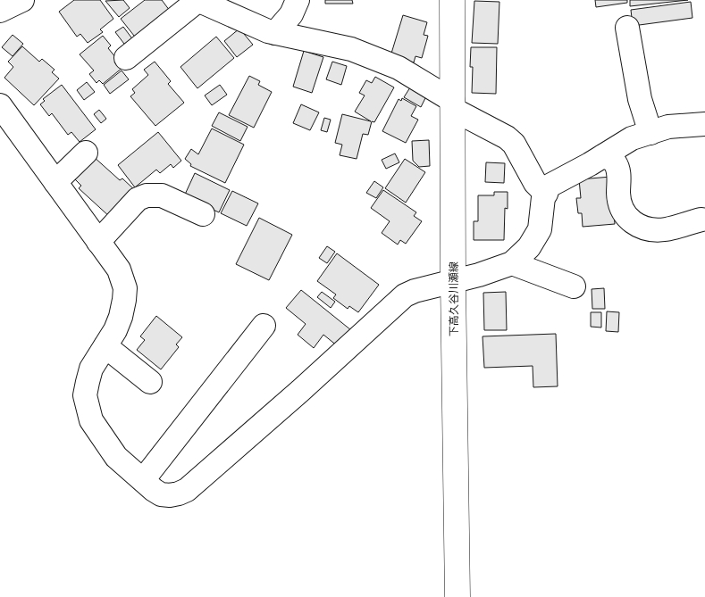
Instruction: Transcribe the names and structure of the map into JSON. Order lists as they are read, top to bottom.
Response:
{
  "streets": {
    "main road": ["下高久谷川瀬線"]
  }
}
